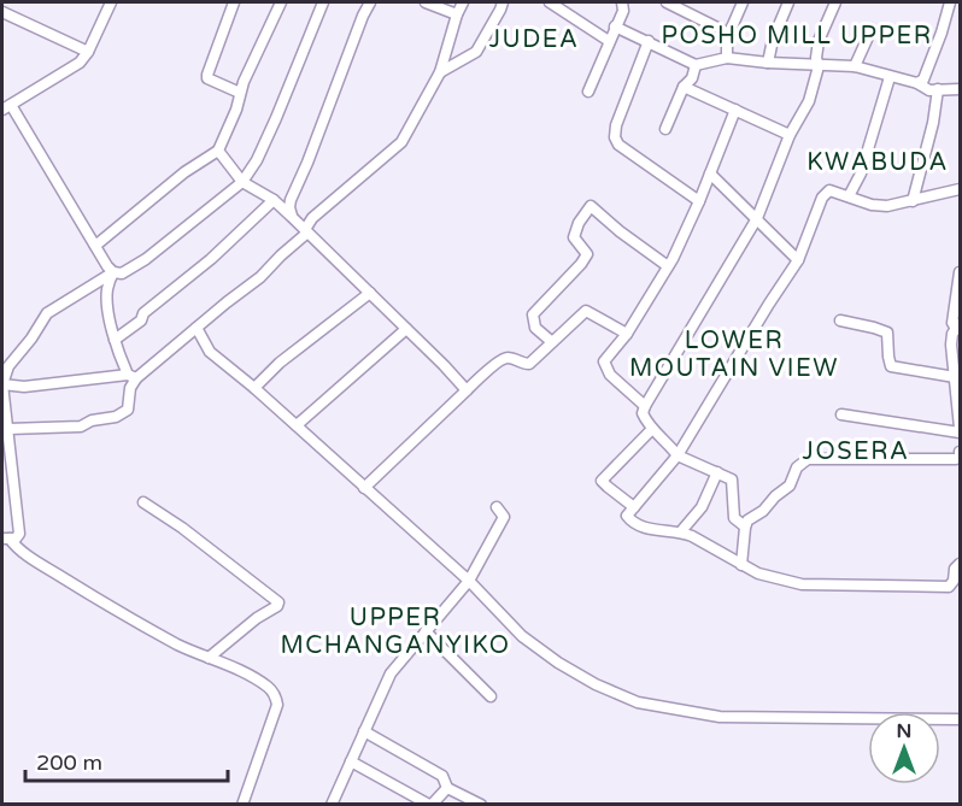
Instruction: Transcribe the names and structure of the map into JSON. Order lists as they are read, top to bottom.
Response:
{
  "districts": [
    "POSHO MILL UPPER",
    "JUDEA",
    "KWABUDA",
    "LOWER MOUTAIN VIEW",
    "JOSERA",
    "UPPER MCHANGANYIKO"
  ],
  "scale_bar": "200 m",
  "north": "top"
}
